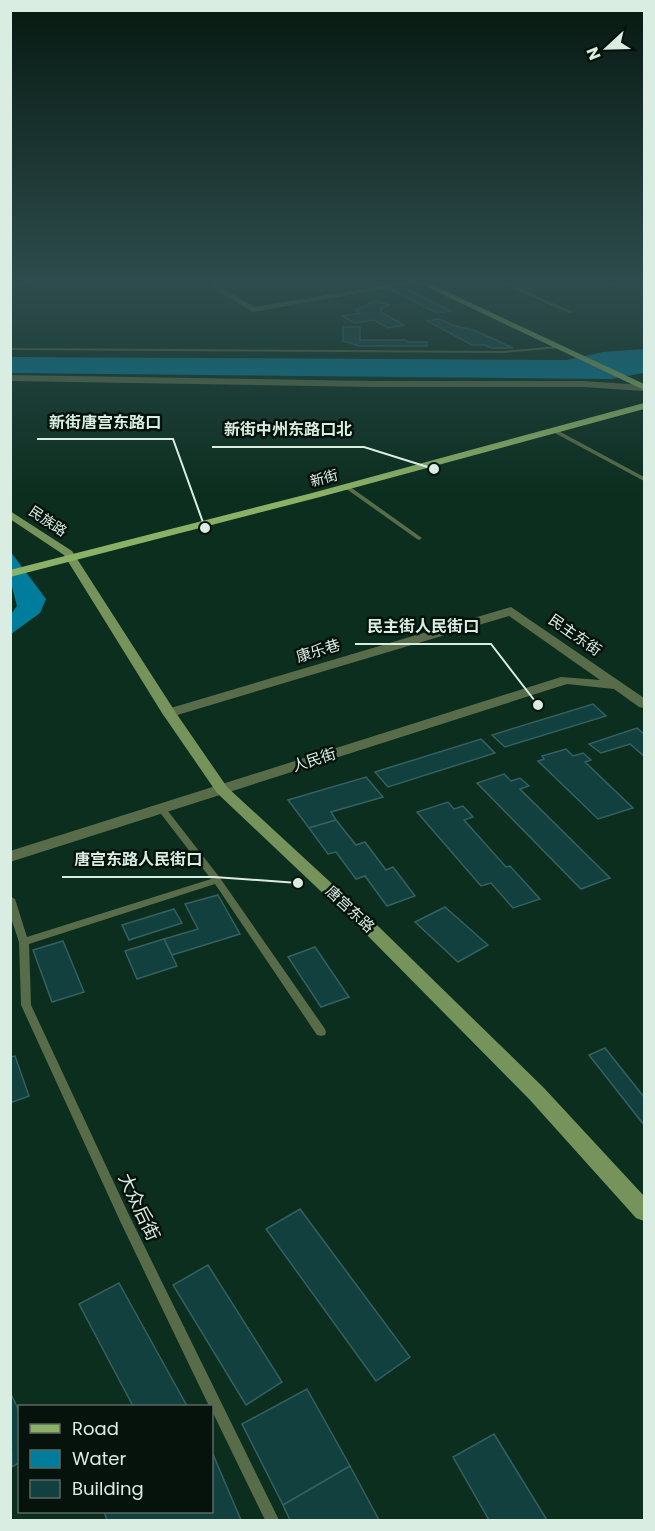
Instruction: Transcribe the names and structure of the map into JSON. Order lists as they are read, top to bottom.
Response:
{
  "streets": {
    "main road": ["新街"],
    "street": [
      "民族路",
      "民主东街",
      "康乐巷",
      "人民街",
      "唐宫东路"
    ],
    "lane": ["大众后街"]
  },
  "crossings": [
    ["新街", "民族路"],
    ["新街", "唐宫东路"],
    ["民族路", "唐宫东路"],
    ["民主东街", "康乐巷"],
    ["民主东街", "人民街"],
    ["康乐巷", "唐宫东路"],
    ["人民街", "唐宫东路"]
  ],
  "places": [
    "新街中州东路口北",
    "新街唐宫东路口",
    "民主街人民街口",
    "唐宫东路人民街口"
  ],
  "legend": ["Road", "Water", "Building"],
  "north": "left"
}
